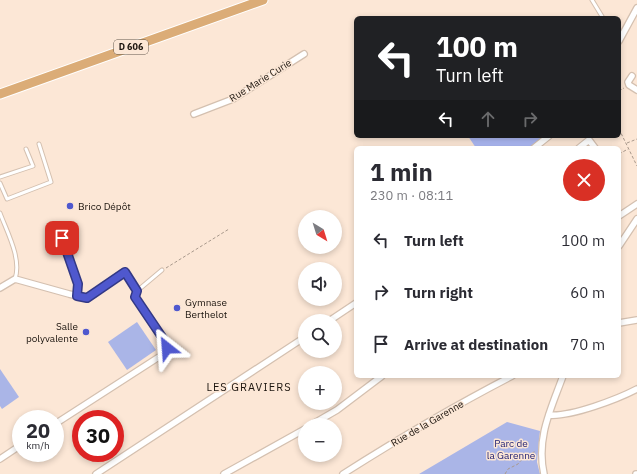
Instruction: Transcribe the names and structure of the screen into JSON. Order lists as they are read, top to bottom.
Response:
{
  "streets": {
    "main road": ["D 606"],
    "street": ["Rue Marie Curie", "Rue de la Garenne"]
  },
  "districts": ["LES GRAVIERS"],
  "parks": ["Parc de la Garenne"],
  "places": ["Brico Dépôt", "Gymnase Berthelot", "Salle polyvalente"],
  "north": "bottom right",
  "page": {
    "turn": ["100 m", "Turn left"],
    "heading": ["1 min", "230 m · 08:11"],
    "map_buttons": ["+", "−"],
    "list": [
      {
        "name": "Turn left",
        "value": "100 m"
      },
      {
        "name": "Turn right",
        "value": "60 m"
      },
      {
        "name": "Arrive at destination",
        "value": "70 m"
      }
    ],
    "speed": "20 km/h",
    "limit": "30"
  }
}
